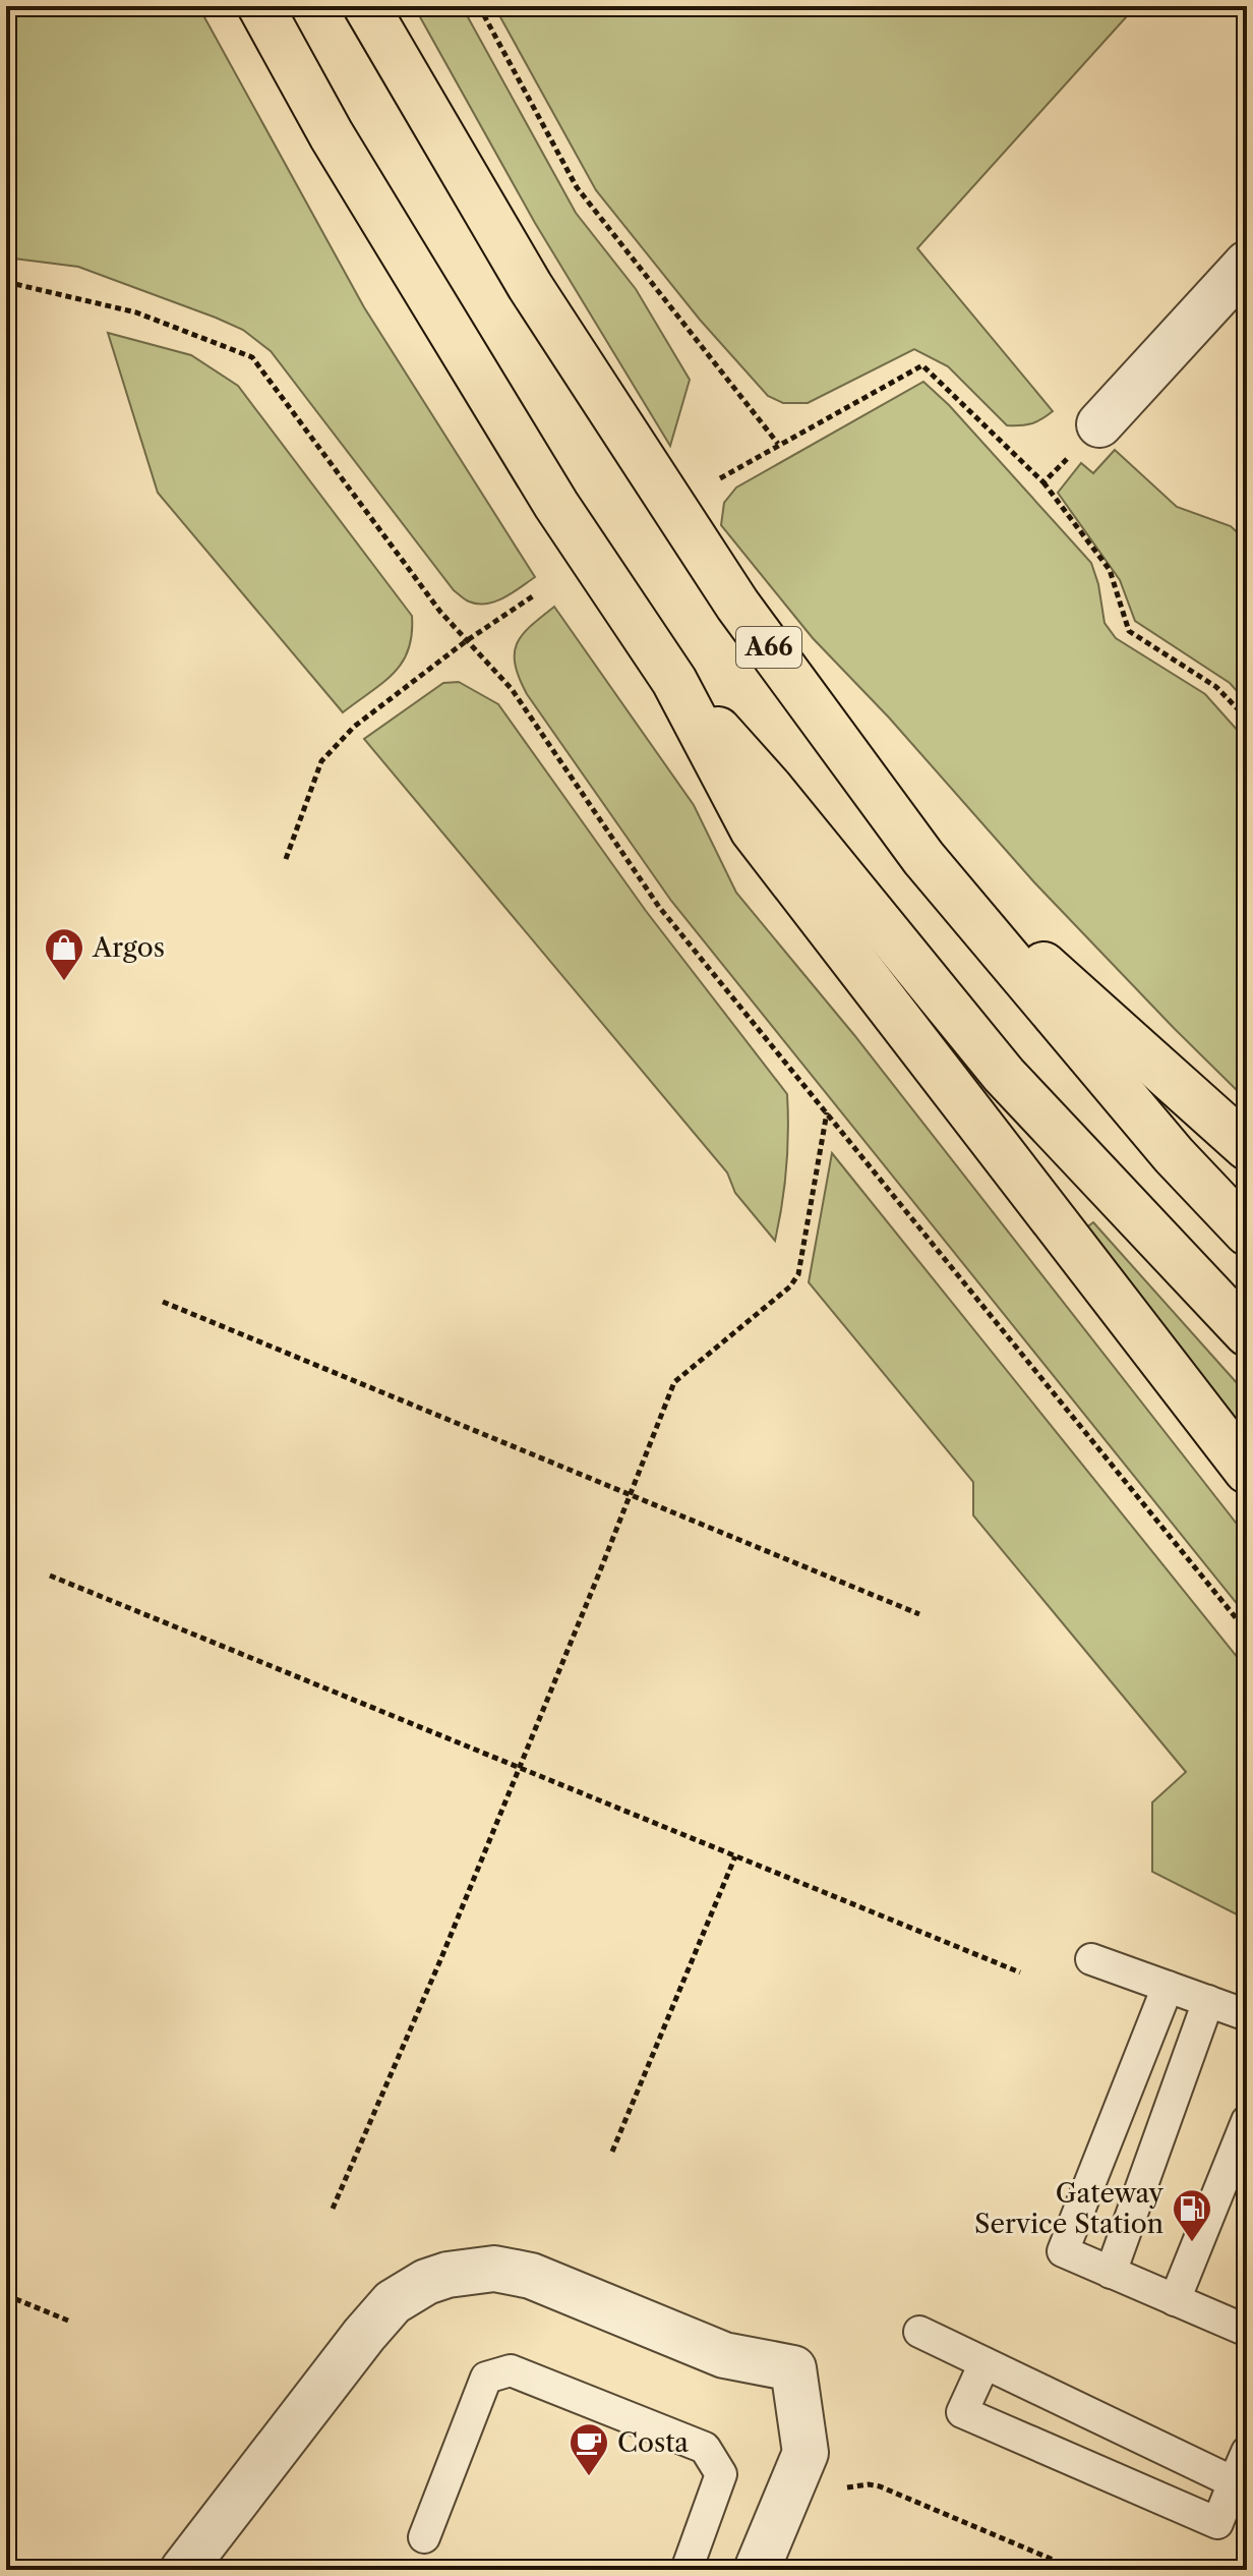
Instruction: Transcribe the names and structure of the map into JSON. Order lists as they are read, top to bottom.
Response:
{
  "streets": {
    "highway": ["A66"]
  },
  "places": {
    "shop": ["Argos"],
    "fuel station": ["Gateway Service Station"],
    "cafe": ["Costa"]
  }
}
